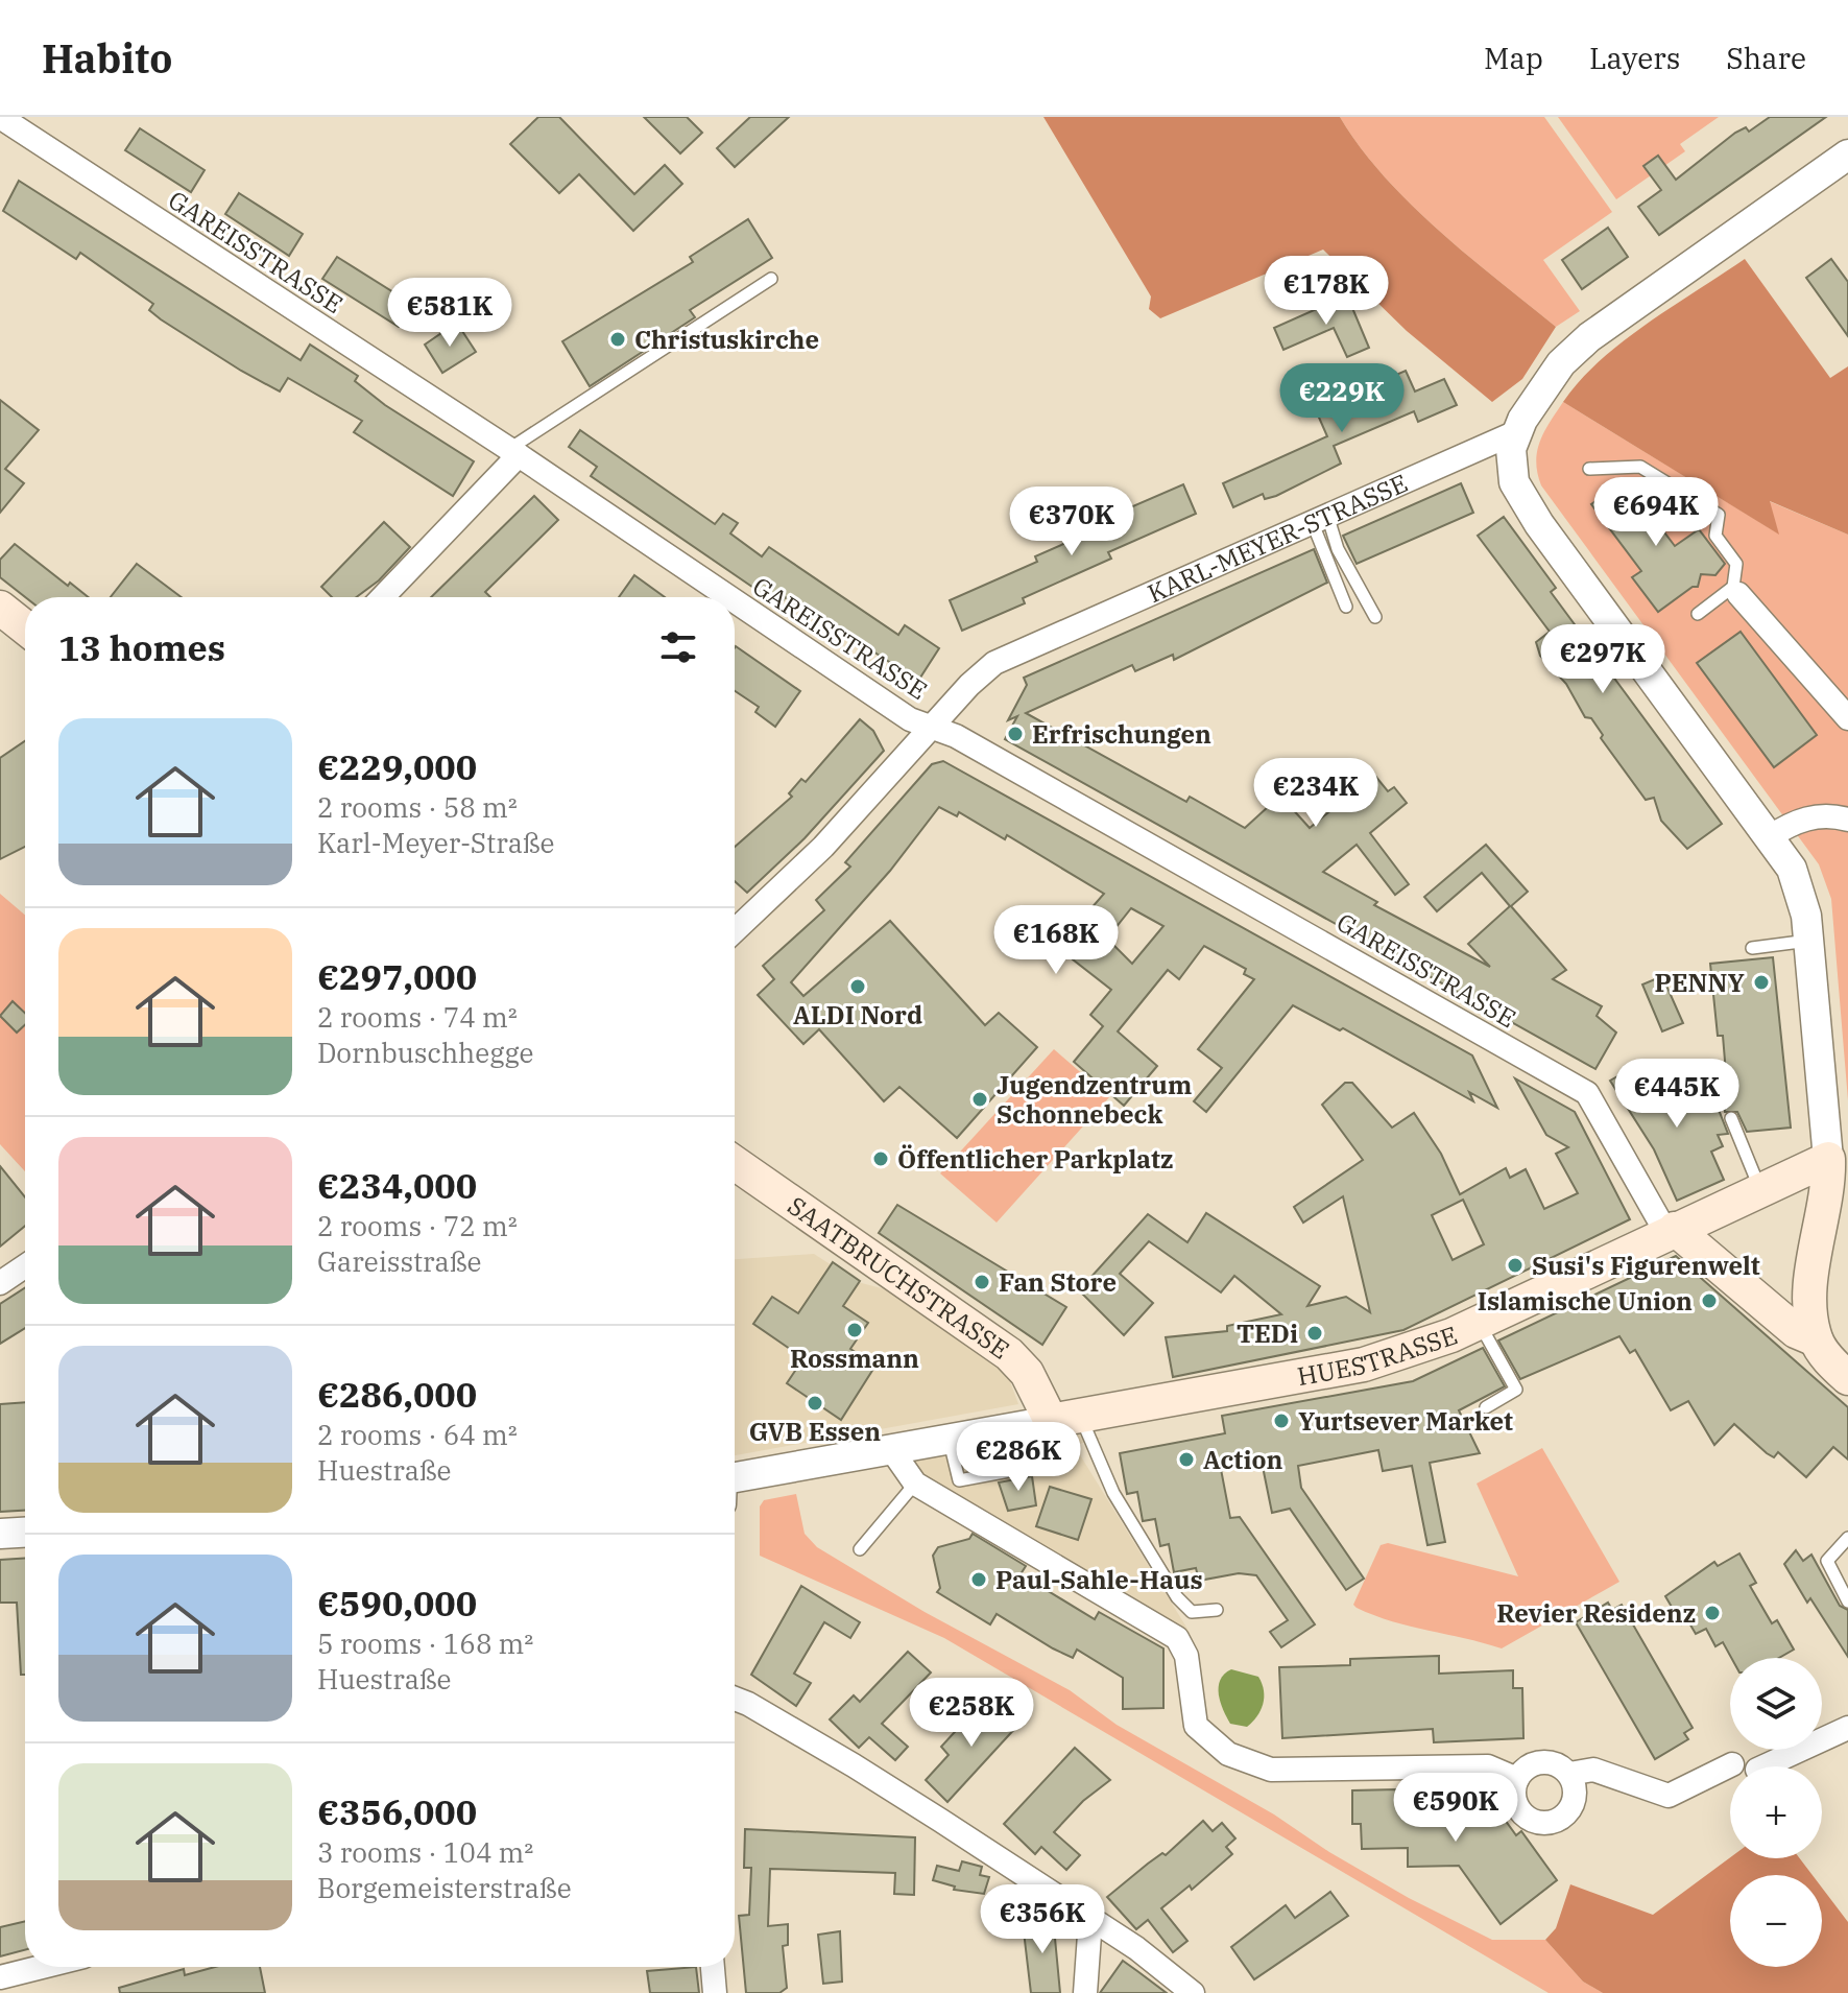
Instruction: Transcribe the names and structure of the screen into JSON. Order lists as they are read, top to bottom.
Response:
{
  "streets": {
    "main road": ["SAATBRUCHSTRASSE", "HUESTRASSE"],
    "street": ["GAREISSTRASSE", "KARL-MEYER-STRASSE"]
  },
  "crossings": [
    ["GAREISSTRASSE", "KARL-MEYER-STRASSE"],
    ["GAREISSTRASSE", "HUESTRASSE"],
    ["SAATBRUCHSTRASSE", "HUESTRASSE"]
  ],
  "places": [
    "Christuskirche",
    "Erfrischungen",
    "PENNY",
    "ALDI Nord",
    "Jugendzentrum Schonnebeck",
    "Öffentlicher Parkplatz",
    "Susi's Figurenwelt",
    "Fan Store",
    "Islamische Union",
    "Rossmann",
    "TEDi",
    "GVB Essen",
    "Yurtsever Market",
    "Action",
    "Paul-Sahle-Haus",
    "Revier Residenz"
  ],
  "page": {
    "header": "Habito",
    "nav": ["Map", "Layers", "Share"],
    "price": [
      "€178K",
      "€581K",
      "€229K",
      "€694K",
      "€370K",
      "€297K",
      "€234K",
      "€168K",
      "€445K",
      "€286K",
      "€258K",
      "€590K",
      "€356K"
    ],
    "heading": "13 homes",
    "list": [
      {
        "name": "€229,000",
        "note": "2 rooms · 58 m² · Karl-Meyer-Straße"
      },
      {
        "name": "€297,000",
        "note": "2 rooms · 74 m² · Dornbuschhegge"
      },
      {
        "name": "€234,000",
        "note": "2 rooms · 72 m² · Gareisstraße"
      },
      {
        "name": "€286,000",
        "note": "2 rooms · 64 m² · Huestraße"
      },
      {
        "name": "€590,000",
        "note": "5 rooms · 168 m² · Huestraße"
      },
      {
        "name": "€356,000",
        "note": "3 rooms · 104 m² · Borgemeisterstraße"
      }
    ],
    "map_buttons": ["+", "−"]
  }
}
